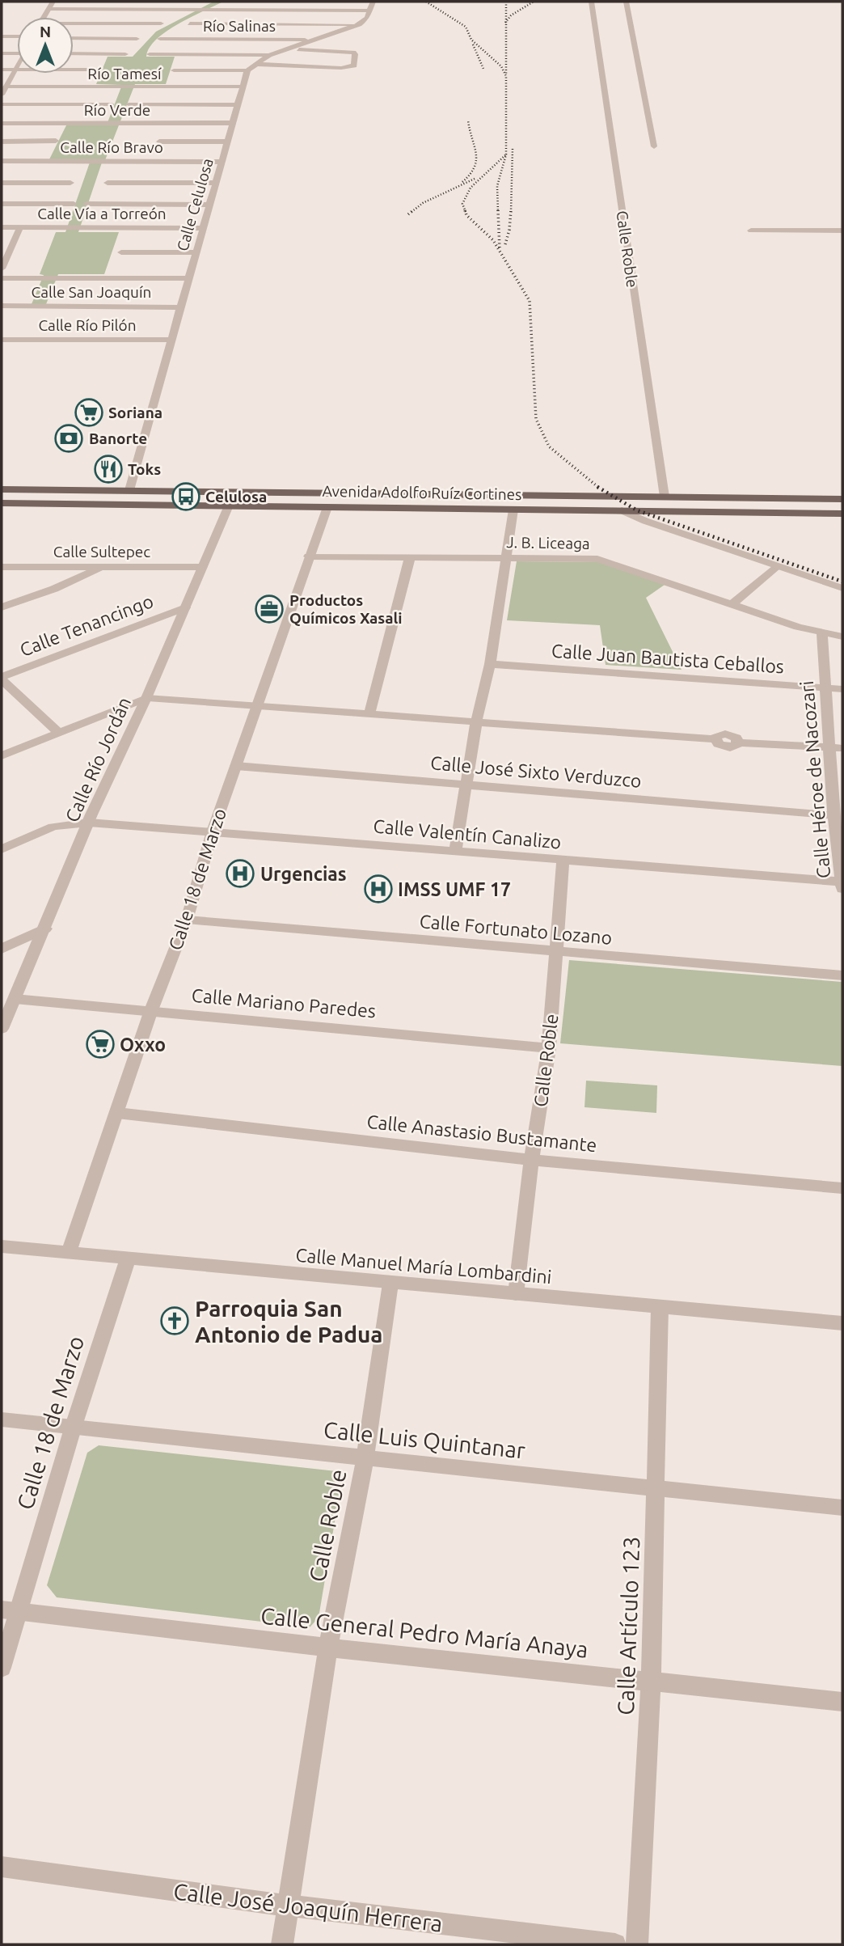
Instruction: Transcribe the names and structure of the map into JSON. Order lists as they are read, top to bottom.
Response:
{
  "streets": {
    "main road": ["Avenida Adolfo Ruíz Cortines"],
    "street": [
      "Río Salinas",
      "Río Tamesí",
      "Río Verde",
      "Calle Río Bravo",
      "Calle Celulosa",
      "Calle Vía a Torreón",
      "Calle Roble",
      "Calle San Joaquín",
      "Calle Río Pilón",
      "J. B. Liceaga",
      "Calle Sultepec",
      "Calle Tenancingo",
      "Calle Juan Bautista Ceballos",
      "Calle Río Jordán",
      "Calle José Sixto Verduzco",
      "Calle Héroe de Nacozari",
      "Calle Valentín Canalizo",
      "Calle 18 de Marzo",
      "Calle Fortunato Lozano",
      "Calle Mariano Paredes",
      "Calle Anastasio Bustamante",
      "Calle Manuel María Lombardini",
      "Calle Luis Quintanar",
      "Calle Artículo 123",
      "Calle General Pedro María Anaya",
      "Calle José Joaquín Herrera"
    ]
  },
  "crossings": [
    ["Río Salinas", "Calle Celulosa"],
    ["Río Tamesí", "Calle Celulosa"],
    ["Río Verde", "Calle Celulosa"],
    ["Calle Río Bravo", "Calle Celulosa"],
    ["Calle Celulosa", "Calle Vía a Torreón"],
    ["Calle Celulosa", "Calle San Joaquín"],
    ["Calle Celulosa", "Calle Río Pilón"],
    ["Calle Celulosa", "Avenida Adolfo Ruíz Cortines"],
    ["Calle Roble", "Avenida Adolfo Ruíz Cortines"],
    ["Calle Roble", "Calle Valentín Canalizo"],
    ["Calle Roble", "Calle Fortunato Lozano"],
    ["Calle Roble", "Calle Mariano Paredes"],
    ["Calle Roble", "Calle Anastasio Bustamante"],
    ["Calle Roble", "Calle Manuel María Lombardini"],
    ["Calle Roble", "Calle Luis Quintanar"],
    ["Calle Roble", "Calle General Pedro María Anaya"],
    ["Calle Roble", "Calle José Joaquín Herrera"],
    ["Avenida Adolfo Ruíz Cortines", "Calle Río Jordán"],
    ["Avenida Adolfo Ruíz Cortines", "Calle 18 de Marzo"],
    ["J. B. Liceaga", "Calle Héroe de Nacozari"],
    ["J. B. Liceaga", "Calle 18 de Marzo"],
    ["Calle Sultepec", "Calle Río Jordán"],
    ["Calle Tenancingo", "Calle Río Jordán"],
    ["Calle Juan Bautista Ceballos", "Calle Héroe de Nacozari"],
    ["Calle Río Jordán", "Calle Valentín Canalizo"],
    ["Calle Río Jordán", "Calle Mariano Paredes"],
    ["Calle José Sixto Verduzco", "Calle Héroe de Nacozari"],
    ["Calle José Sixto Verduzco", "Calle 18 de Marzo"],
    ["Calle Héroe de Nacozari", "Calle Valentín Canalizo"],
    ["Calle Valentín Canalizo", "Calle 18 de Marzo"],
    ["Calle 18 de Marzo", "Calle Fortunato Lozano"],
    ["Calle 18 de Marzo", "Calle Mariano Paredes"],
    ["Calle 18 de Marzo", "Calle Anastasio Bustamante"],
    ["Calle 18 de Marzo", "Calle Manuel María Lombardini"],
    ["Calle 18 de Marzo", "Calle Luis Quintanar"],
    ["Calle 18 de Marzo", "Calle General Pedro María Anaya"],
    ["Calle Manuel María Lombardini", "Calle Artículo 123"],
    ["Calle Luis Quintanar", "Calle Artículo 123"],
    ["Calle Artículo 123", "Calle General Pedro María Anaya"]
  ],
  "places": {
    "supermarket": ["Soriana", "Oxxo"],
    "bank": ["Banorte"],
    "restaurant": ["Toks"],
    "bus stop": ["Celulosa"],
    "office": ["Productos Químicos Xasali"],
    "hospital": ["Urgencias", "IMSS UMF 17"],
    "church": ["Parroquia San Antonio de Padua"]
  },
  "north": "top"
}
